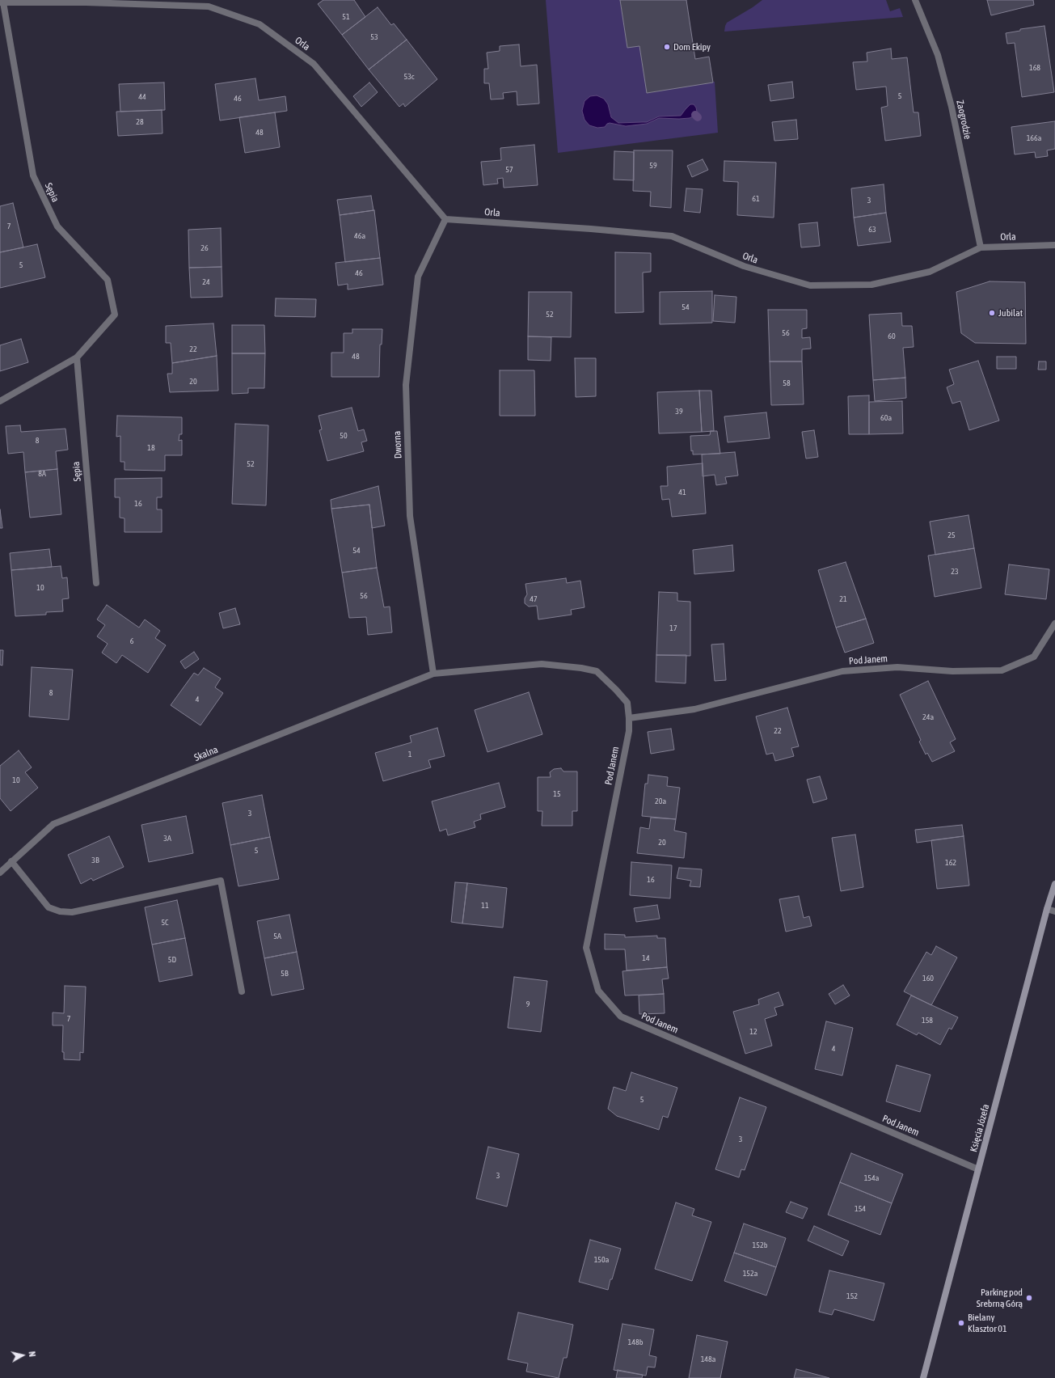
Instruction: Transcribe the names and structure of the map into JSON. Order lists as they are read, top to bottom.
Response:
{
  "streets": {
    "street": [
      "Orla",
      "Zaogrodzie",
      "Sępia",
      "Dworna",
      "Pod Janem",
      "Skalna",
      "Księcia Józefa"
    ]
  },
  "crossings": [
    ["Orla", "Zaogrodzie"],
    ["Orla", "Sępia"],
    ["Orla", "Dworna"],
    ["Dworna", "Pod Janem"],
    ["Dworna", "Skalna"],
    ["Pod Janem", "Skalna"],
    ["Pod Janem", "Księcia Józefa"]
  ],
  "places": [
    "Dom Ekipy",
    "Jubilat",
    "Parking pod Srebrną Górą",
    "Bielany Klasztor 01"
  ],
  "house_numbers": [
    "51",
    "53",
    "168",
    "53c",
    "5",
    "44",
    "46",
    "28",
    "48",
    "166a",
    "59",
    "57",
    "61",
    "3",
    "7",
    "63",
    "46a",
    "26",
    "5",
    "46",
    "24",
    "54",
    "52",
    "56",
    "60",
    "22",
    "48",
    "20",
    "58",
    "39",
    "60a",
    "50",
    "8",
    "18",
    "52",
    "8A",
    "41",
    "16",
    "25",
    "54",
    "23",
    "10",
    "56",
    "47",
    "21",
    "17",
    "6",
    "8",
    "4",
    "24a",
    "22",
    "1",
    "10",
    "15",
    "20a",
    "3",
    "3A",
    "20",
    "5",
    "3B",
    "162",
    "16",
    "11",
    "5C",
    "5A",
    "14",
    "5D",
    "5B",
    "160",
    "9",
    "7",
    "158",
    "12",
    "4",
    "5",
    "3",
    "3",
    "154a",
    "154",
    "152b",
    "150a",
    "152a",
    "152",
    "148b",
    "148a"
  ],
  "north": "right"
}
